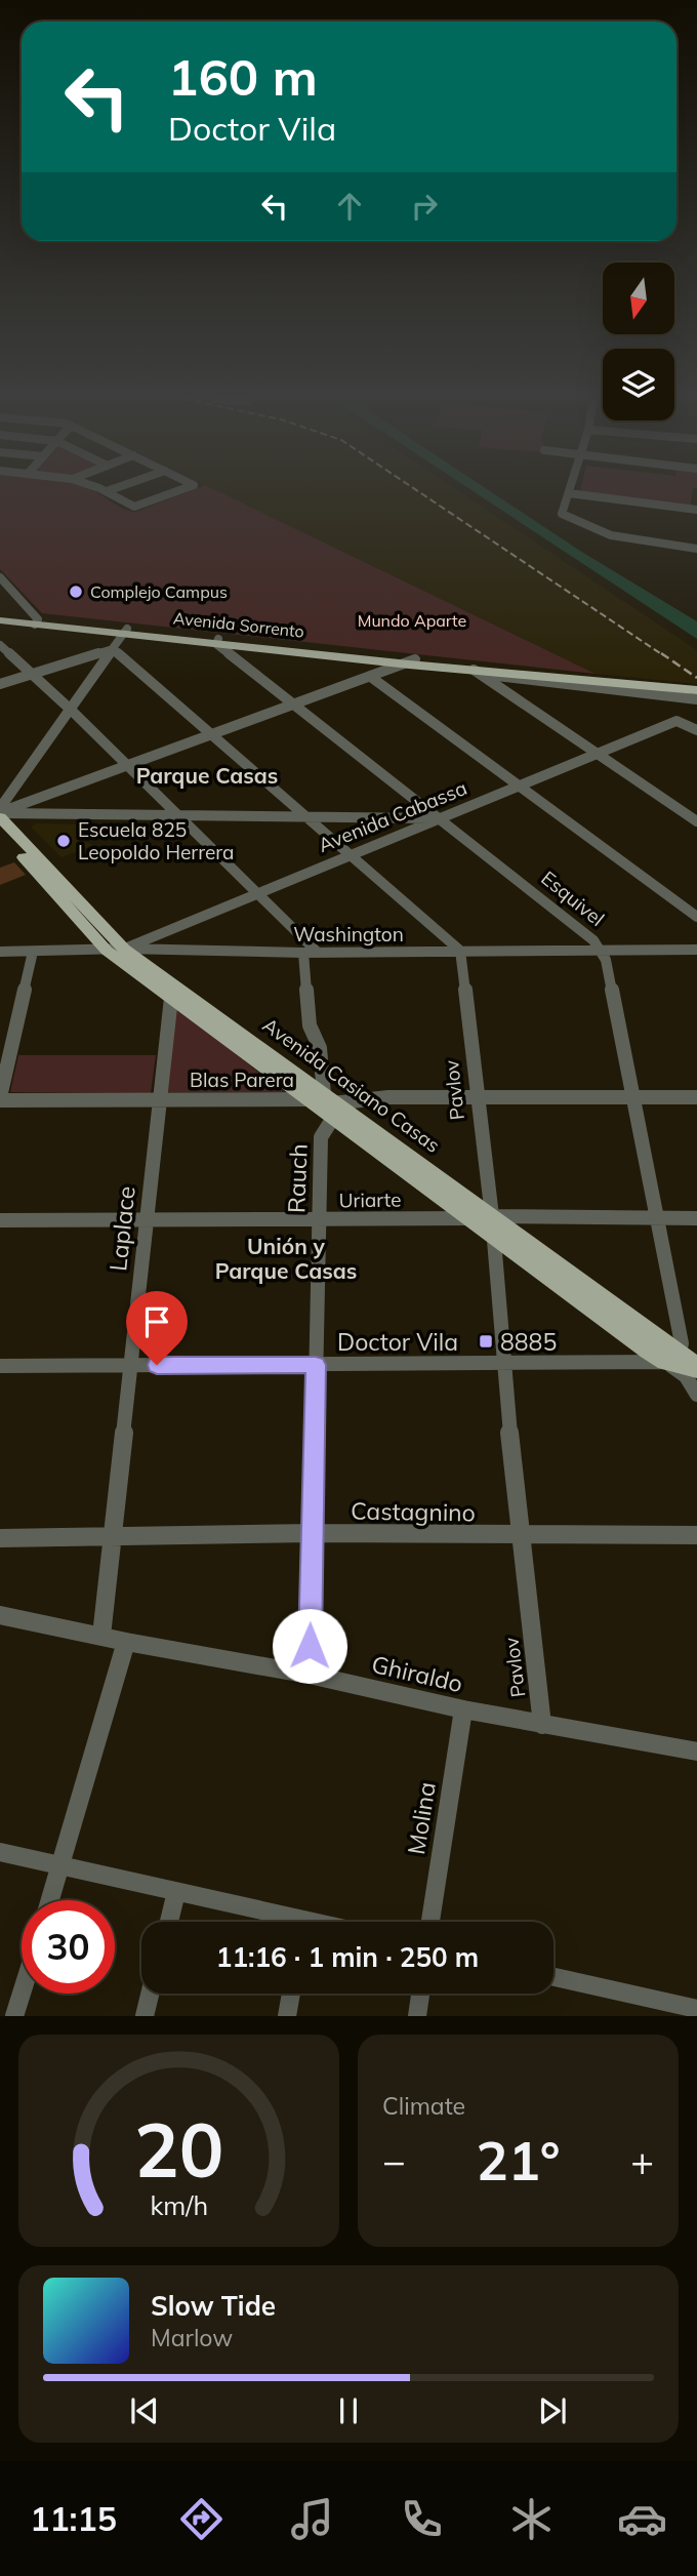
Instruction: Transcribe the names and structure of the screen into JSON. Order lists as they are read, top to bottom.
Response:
{
  "streets": {
    "main road": ["Avenida Sorrento", "Avenida Casiano Casas"],
    "street": [
      "Avenida Cabassa",
      "Esquivel",
      "Washington",
      "Blas Parera",
      "Pavlov",
      "Rauch",
      "Uriarte",
      "Laplace",
      "Doctor Vila",
      "Castagnino",
      "Ghiraldo",
      "Molina"
    ]
  },
  "crossings": [
    ["Avenida Sorrento", "Esquivel"],
    ["Avenida Cabassa", "Esquivel"],
    ["Avenida Cabassa", "Washington"],
    ["Avenida Cabassa", "Avenida Casiano Casas"],
    ["Esquivel", "Washington"],
    ["Esquivel", "Blas Parera"],
    ["Esquivel", "Avenida Casiano Casas"],
    ["Esquivel", "Doctor Vila"],
    ["Washington", "Avenida Casiano Casas"],
    ["Washington", "Pavlov"],
    ["Washington", "Rauch"],
    ["Blas Parera", "Avenida Casiano Casas"],
    ["Blas Parera", "Pavlov"],
    ["Blas Parera", "Rauch"],
    ["Blas Parera", "Laplace"],
    ["Avenida Casiano Casas", "Pavlov"],
    ["Avenida Casiano Casas", "Rauch"],
    ["Avenida Casiano Casas", "Uriarte"],
    ["Avenida Casiano Casas", "Laplace"],
    ["Avenida Casiano Casas", "Doctor Vila"],
    ["Pavlov", "Doctor Vila"],
    ["Pavlov", "Castagnino"],
    ["Pavlov", "Ghiraldo"],
    ["Rauch", "Uriarte"],
    ["Rauch", "Doctor Vila"],
    ["Rauch", "Castagnino"],
    ["Rauch", "Ghiraldo"],
    ["Uriarte", "Laplace"],
    ["Laplace", "Doctor Vila"],
    ["Laplace", "Castagnino"],
    ["Laplace", "Ghiraldo"],
    ["Ghiraldo", "Molina"]
  ],
  "districts": ["Parque Casas", "Unión y Parque Casas"],
  "parks": ["Mundo Aparte"],
  "places": {
    "other": ["Complejo Campus", "Escuela 825 Leopoldo Herrera"],
    "transit": ["8885"]
  },
  "north": "bottom",
  "page": {
    "turn": ["160 m", "Doctor Vila"],
    "limit": "30",
    "trip": "11:16 · 1 min · 250 m",
    "tile": "Climate",
    "heat": ["−", "21°", "+"],
    "song": ["Slow Tide", "Marlow"],
    "tabs": "11:15",
    "gauge": ["20", "km/h"]
  }
}
